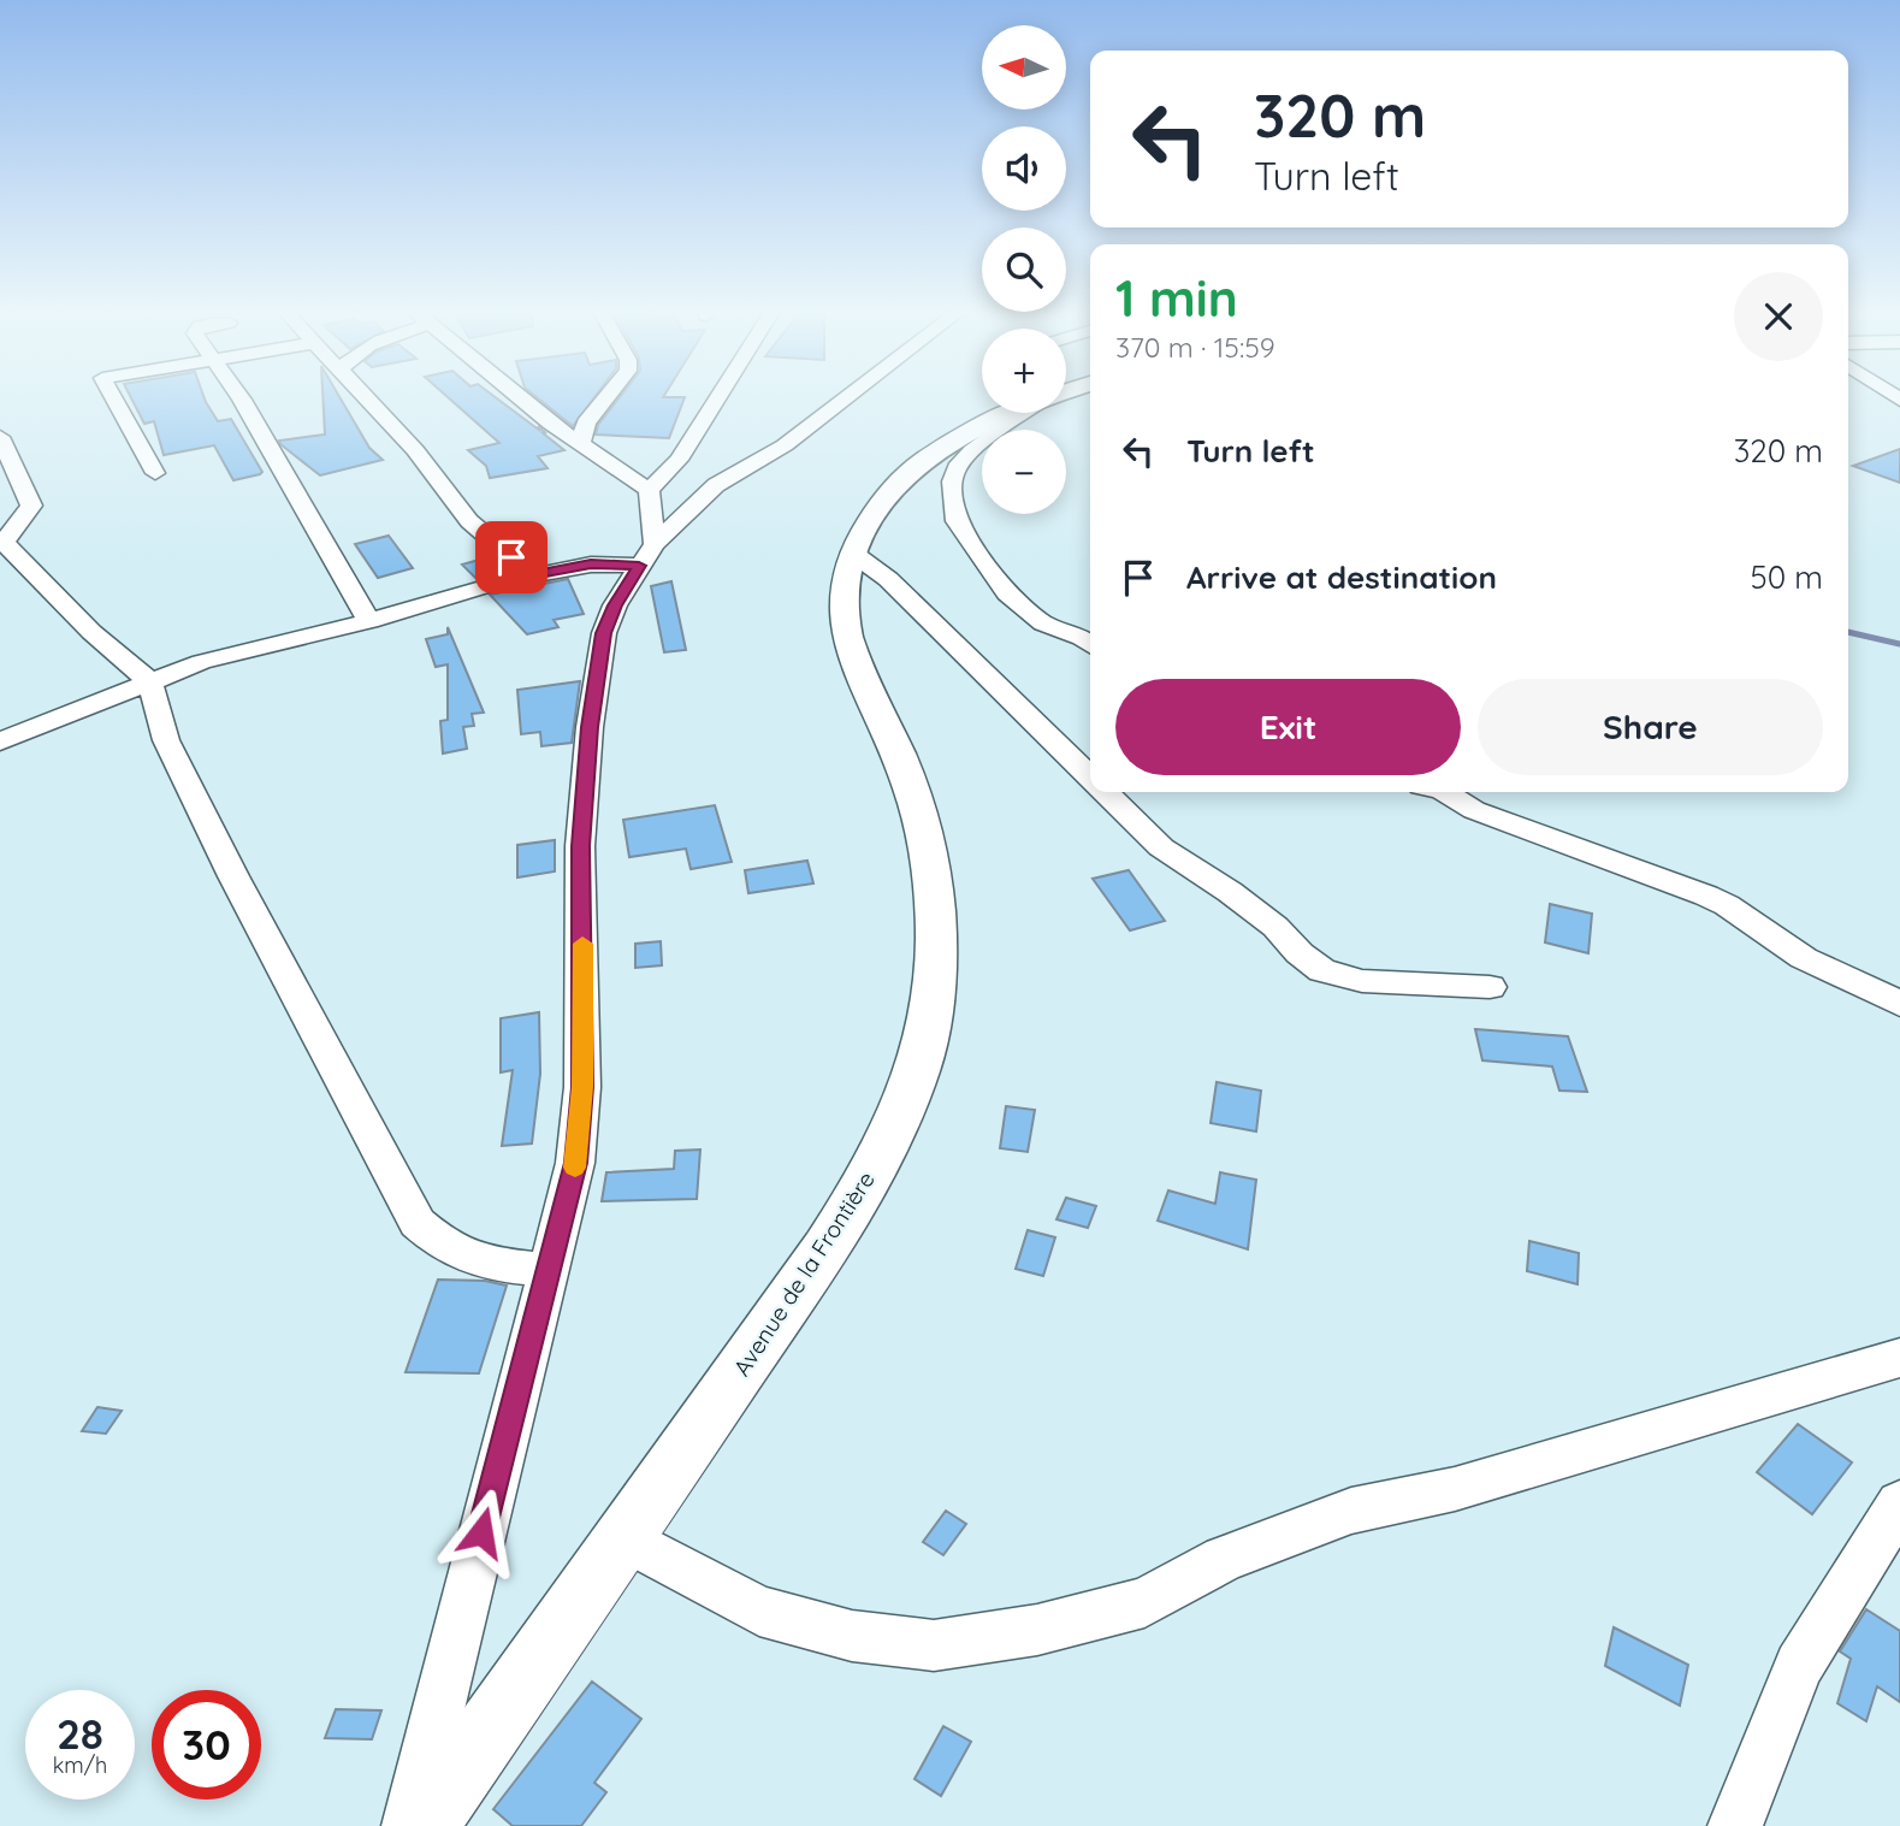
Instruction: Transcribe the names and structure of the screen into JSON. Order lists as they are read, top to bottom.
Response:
{
  "streets": {
    "street": ["Avenue de la Frontière"]
  },
  "north": "left",
  "page": {
    "map_buttons": ["+", "−"],
    "turn": ["320 m", "Turn left"],
    "heading": ["1 min", "370 m · 15:59"],
    "list": [
      {
        "name": "Turn left",
        "value": "320 m"
      },
      {
        "name": "Arrive at destination",
        "value": "50 m"
      }
    ],
    "buttons": ["Exit", "Share"],
    "speed": "28 km/h",
    "limit": "30"
  }
}
